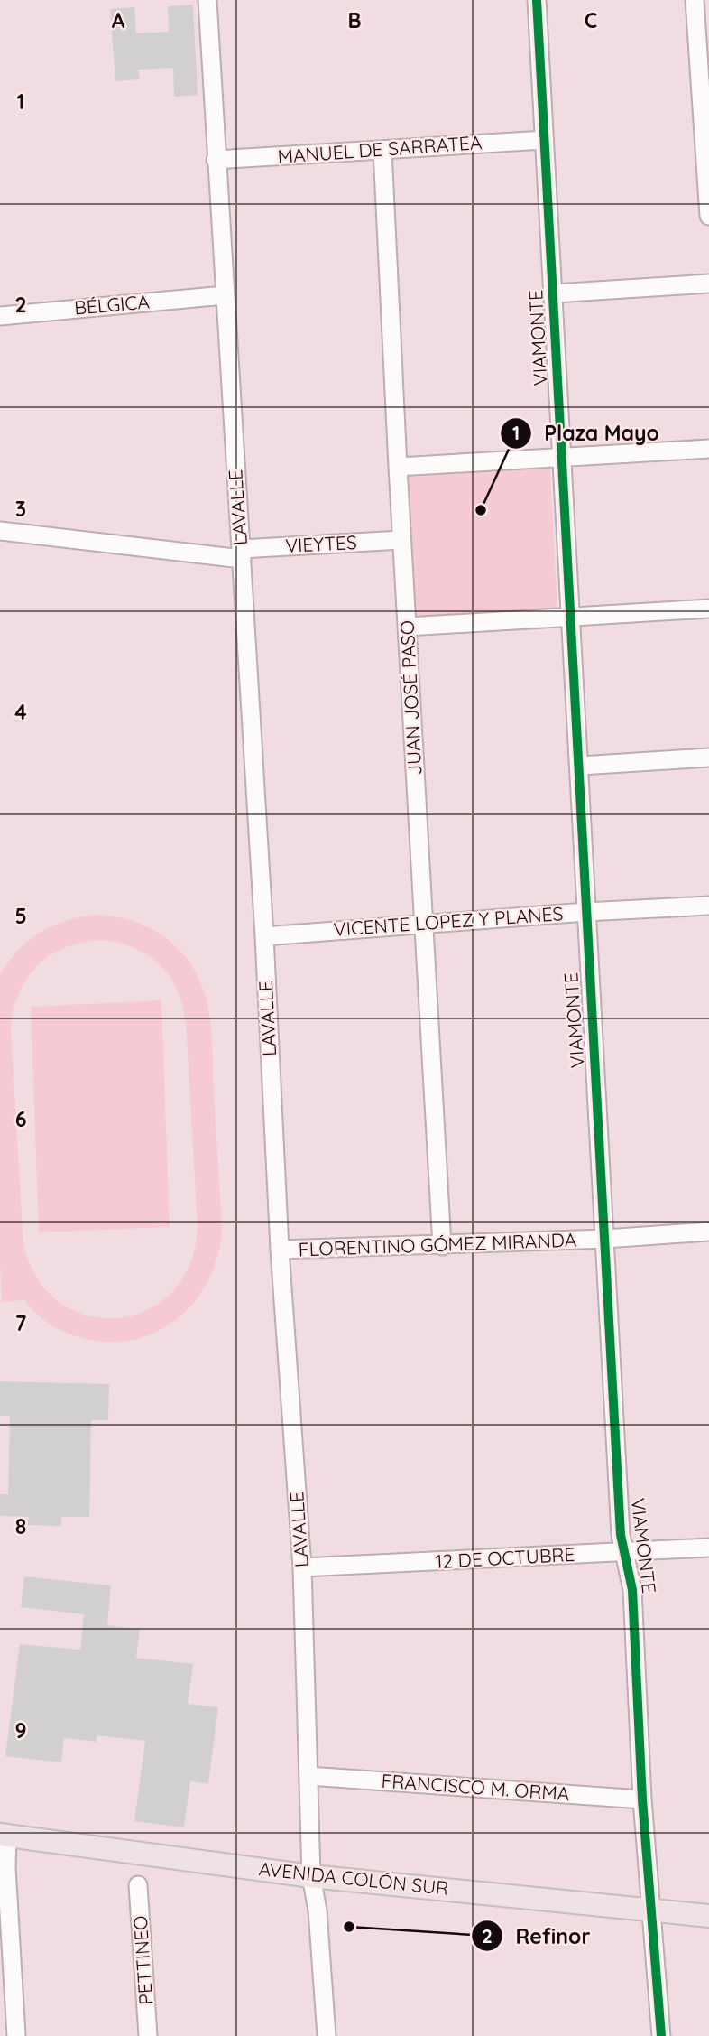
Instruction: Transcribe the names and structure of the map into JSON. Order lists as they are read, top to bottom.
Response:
{
  "streets": {
    "main road": ["AVENIDA COLÓN SUR"],
    "street": [
      "MANUEL DE SARRATEA",
      "BÉLGICA",
      "VIAMONTE",
      "LAVALLE",
      "VIEYTES",
      "JUAN JOSÉ PASO",
      "VICENTE LOPEZ Y PLANES",
      "FLORENTINO GÓMEZ MIRANDA",
      "12 DE OCTUBRE",
      "FRANCISCO M. ORMA",
      "PETTINEO"
    ]
  },
  "crossings": [
    ["MANUEL DE SARRATEA", "VIAMONTE"],
    ["MANUEL DE SARRATEA", "LAVALLE"],
    ["MANUEL DE SARRATEA", "JUAN JOSÉ PASO"],
    ["BÉLGICA", "LAVALLE"],
    ["VIAMONTE", "VICENTE LOPEZ Y PLANES"],
    ["VIAMONTE", "FLORENTINO GÓMEZ MIRANDA"],
    ["VIAMONTE", "12 DE OCTUBRE"],
    ["VIAMONTE", "FRANCISCO M. ORMA"],
    ["VIAMONTE", "AVENIDA COLÓN SUR"],
    ["LAVALLE", "VIEYTES"],
    ["LAVALLE", "VICENTE LOPEZ Y PLANES"],
    ["LAVALLE", "FLORENTINO GÓMEZ MIRANDA"],
    ["LAVALLE", "12 DE OCTUBRE"],
    ["LAVALLE", "FRANCISCO M. ORMA"],
    ["LAVALLE", "AVENIDA COLÓN SUR"],
    ["VIEYTES", "JUAN JOSÉ PASO"],
    ["JUAN JOSÉ PASO", "VICENTE LOPEZ Y PLANES"],
    ["JUAN JOSÉ PASO", "FLORENTINO GÓMEZ MIRANDA"]
  ],
  "places": ["Plaza Mayo", "Refinor"],
  "grid": {
    "columns": ["A", "B", "C"],
    "rows": [
      "1",
      "2",
      "3",
      "4",
      "5",
      "6",
      "7",
      "8",
      "9"
    ]
  }
}
